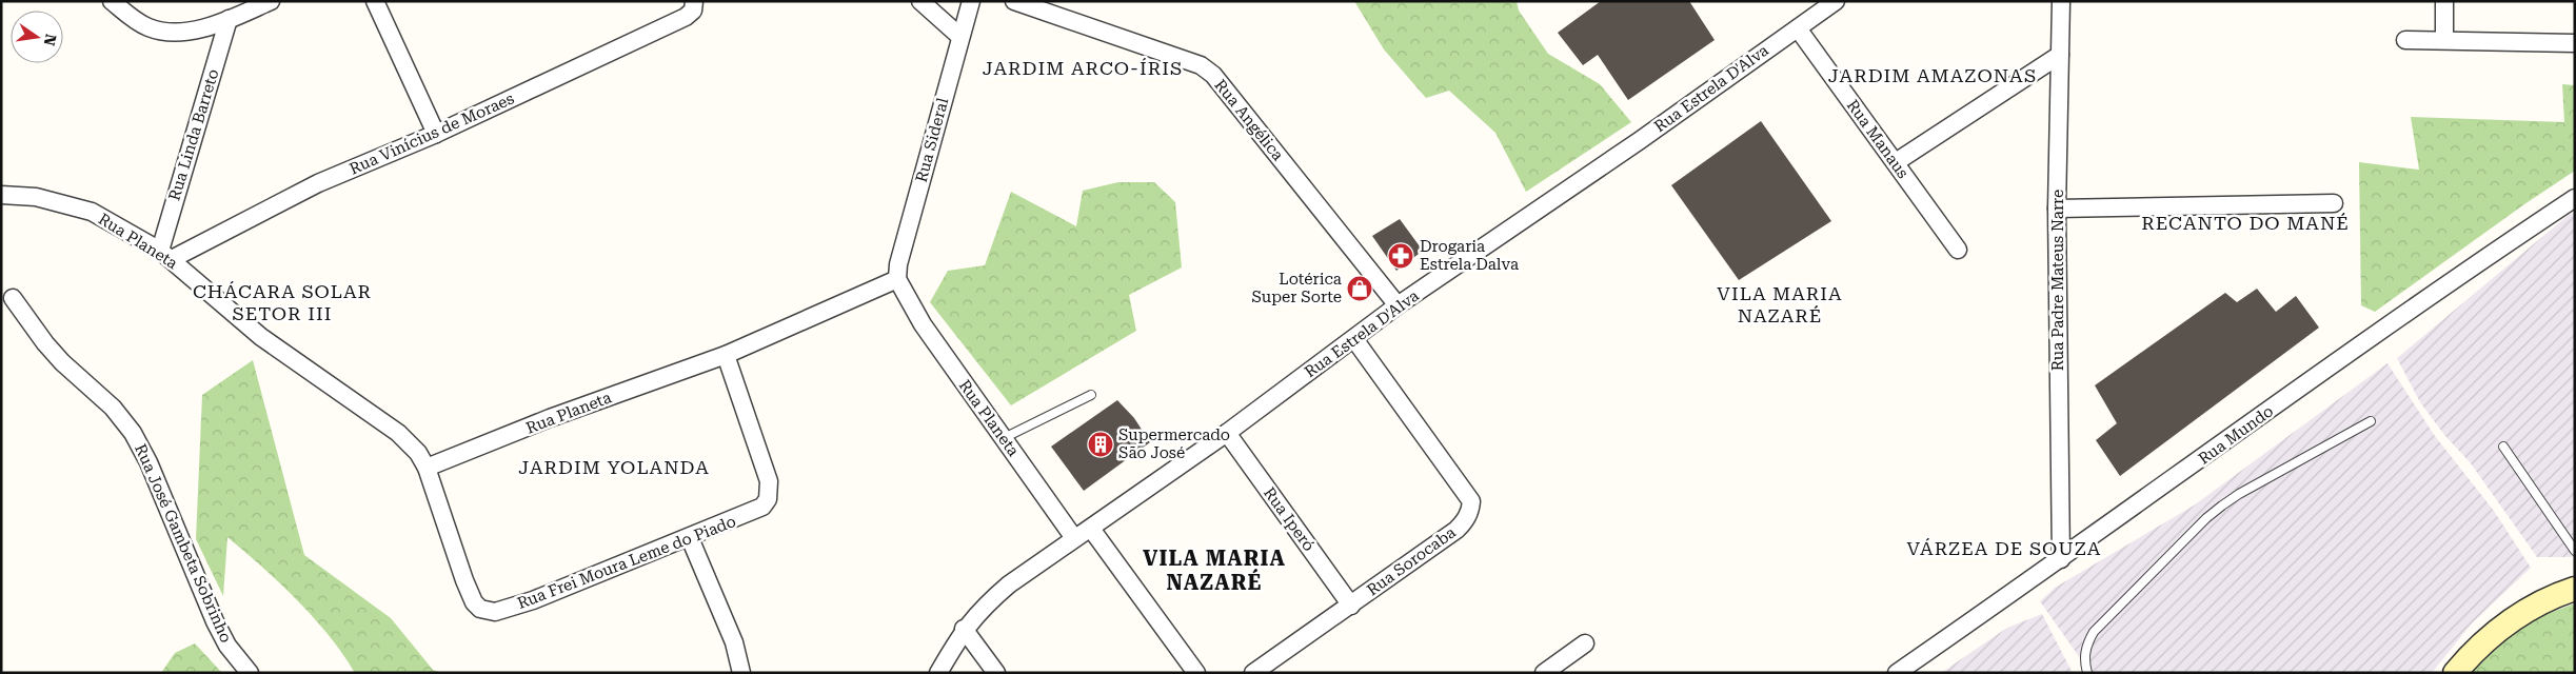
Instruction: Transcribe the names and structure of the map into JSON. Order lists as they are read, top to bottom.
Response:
{
  "streets": {
    "street": [
      "Rua Estrela D'Alva",
      "Rua Angélica",
      "Rua Vinícius de Moraes",
      "Rua Linda Barreto",
      "Rua Manaus",
      "Rua Sideral",
      "Rua Planeta",
      "Rua Padre Mateus Narre",
      "Rua Mundo",
      "Rua Iperó",
      "Rua José Gambeta Sobrinho",
      "Rua Sorocaba",
      "Rua Frei Moura Leme do Piado"
    ]
  },
  "crossings": [
    ["Rua Estrela D'Alva", "Rua Angélica"],
    ["Rua Estrela D'Alva", "Rua Manaus"],
    ["Rua Estrela D'Alva", "Rua Planeta"],
    ["Rua Estrela D'Alva", "Rua Iperó"],
    ["Rua Estrela D'Alva", "Rua Sorocaba"],
    ["Rua Vinícius de Moraes", "Rua Linda Barreto"],
    ["Rua Vinícius de Moraes", "Rua Planeta"],
    ["Rua Linda Barreto", "Rua Planeta"],
    ["Rua Sideral", "Rua Planeta"],
    ["Rua Planeta", "Rua Frei Moura Leme do Piado"],
    ["Rua Padre Mateus Narre", "Rua Mundo"],
    ["Rua Iperó", "Rua Sorocaba"]
  ],
  "districts": [
    "JARDIM ARCO-ÍRIS",
    "JARDIM AMAZONAS",
    "RECANTO DO MANÉ",
    "CHÁCARA SOLAR SETOR III",
    "VILA MARIA NAZARÉ",
    "JARDIM YOLANDA",
    "VÁRZEA DE SOUZA",
    "VILA MARIA NAZARÉ"
  ],
  "places": {
    "pharmacy": ["Drogaria Estrela Dalva"],
    "shop": ["Lotérica Super Sorte"],
    "building": ["Supermercado São José"]
  },
  "north": "right"
}
